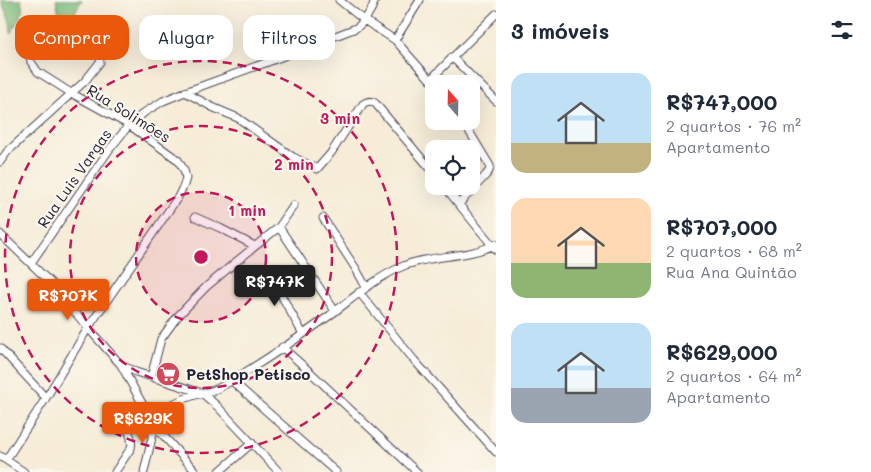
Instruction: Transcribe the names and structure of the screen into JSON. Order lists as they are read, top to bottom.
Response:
{
  "streets": {
    "street": ["Rua Solimões", "Rua Luis Vargas"]
  },
  "crossings": [
    ["Rua Solimões", "Rua Luis Vargas"]
  ],
  "places": {
    "supermarket": ["PetShop Petisco"]
  },
  "north": "top",
  "page": {
    "heading": "3 imóveis",
    "chip": ["Comprar", "Alugar", "Filtros"],
    "list": [
      {
        "name": "R$747,000",
        "note": "2 quartos · 76 m² · Apartamento"
      },
      {
        "name": "R$707,000",
        "note": "2 quartos · 68 m² · Rua Ana Quintão"
      },
      {
        "name": "R$629,000",
        "note": "2 quartos · 64 m² · Apartamento"
      }
    ],
    "price": ["R$747K", "R$707K", "R$629K"]
  },
  "rings": ["3 min", "2 min", "1 min"]
}
